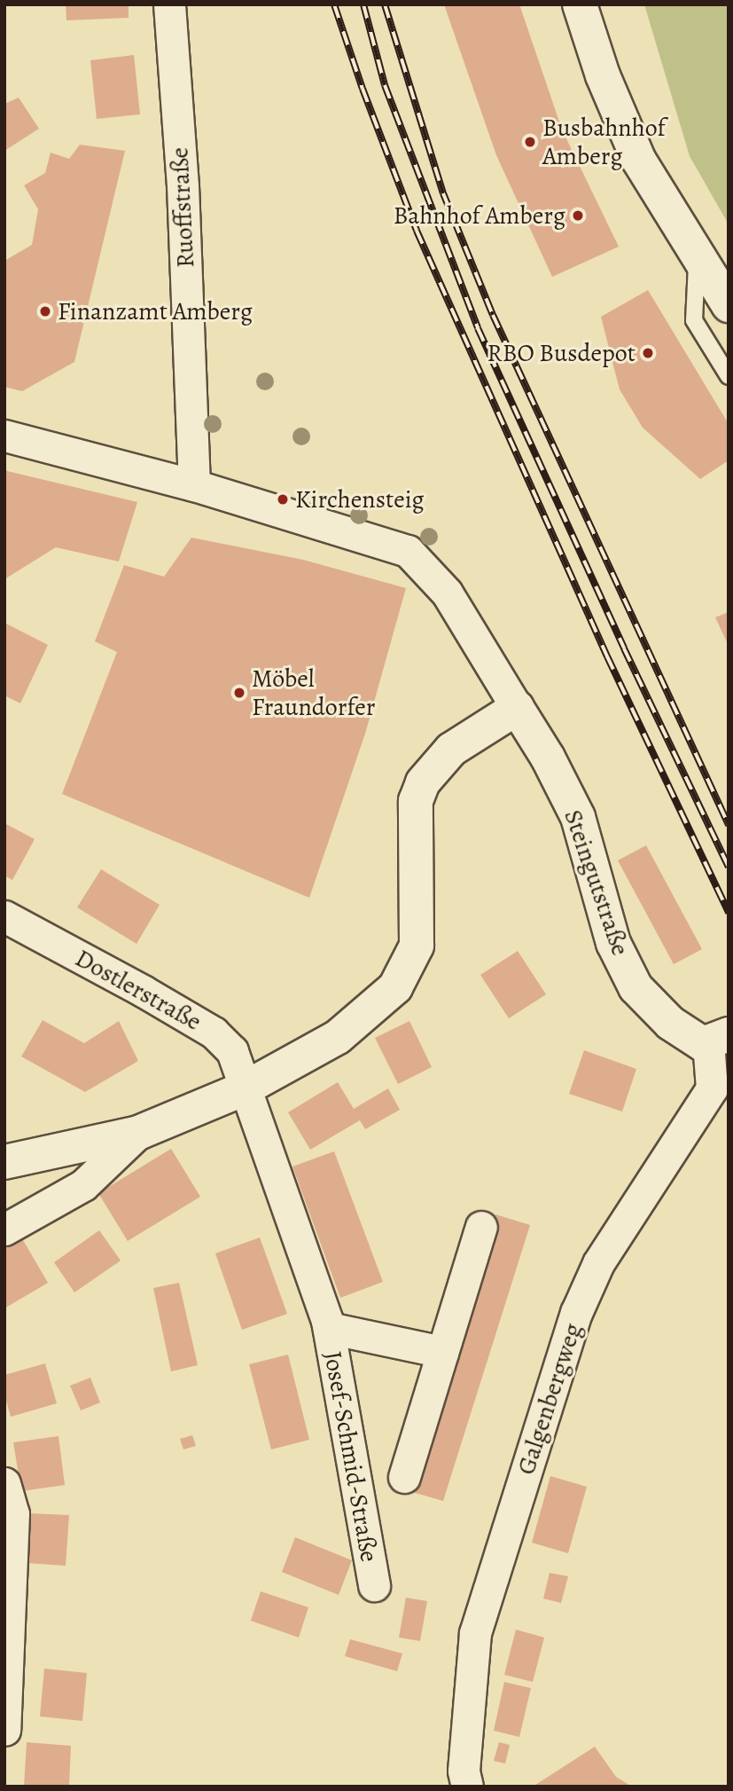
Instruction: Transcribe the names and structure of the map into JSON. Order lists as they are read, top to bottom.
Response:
{
  "streets": {
    "street": [
      "Ruoffstraße",
      "Steingutstraße",
      "Dostlerstraße",
      "Galgenbergweg",
      "Josef-Schmid-Straße"
    ]
  },
  "crossings": [
    ["Steingutstraße", "Galgenbergweg"],
    ["Dostlerstraße", "Josef-Schmid-Straße"]
  ],
  "places": [
    "Busbahnhof Amberg",
    "Bahnhof Amberg",
    "Finanzamt Amberg",
    "RBO Busdepot",
    "Kirchensteig",
    "Möbel Fraundorfer"
  ]
}
